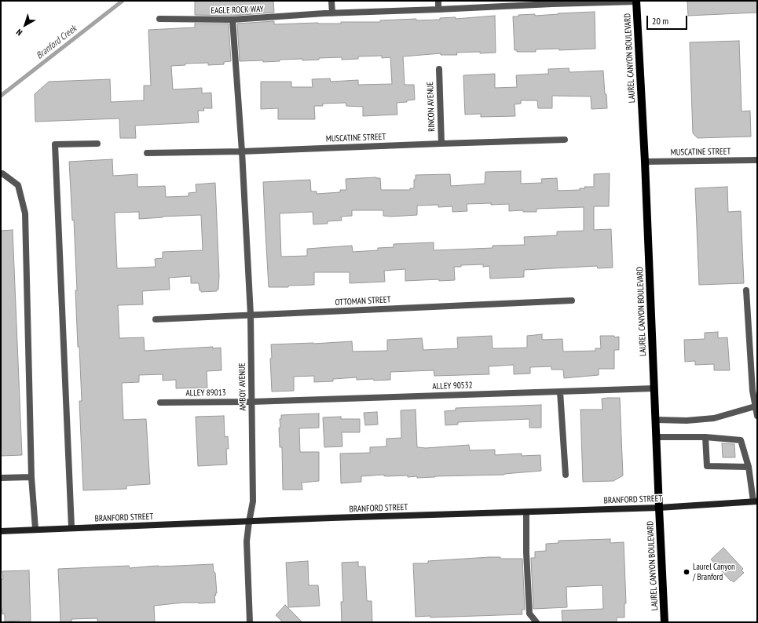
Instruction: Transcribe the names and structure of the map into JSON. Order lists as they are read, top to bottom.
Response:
{
  "streets": {
    "main road": ["LAUREL CANYON BOULEVARD", "BRANFORD STREET"],
    "street": [
      "EAGLE ROCK WAY",
      "RINCON AVENUE",
      "MUSCATINE STREET",
      "OTTOMAN STREET",
      "ALLEY 90532",
      "AMBOY AVENUE",
      "ALLEY 89013"
    ]
  },
  "crossings": [
    ["EAGLE ROCK WAY", "LAUREL CANYON BOULEVARD"],
    ["EAGLE ROCK WAY", "AMBOY AVENUE"],
    ["LAUREL CANYON BOULEVARD", "MUSCATINE STREET"],
    ["LAUREL CANYON BOULEVARD", "ALLEY 90532"],
    ["LAUREL CANYON BOULEVARD", "BRANFORD STREET"],
    ["RINCON AVENUE", "MUSCATINE STREET"],
    ["MUSCATINE STREET", "AMBOY AVENUE"],
    ["OTTOMAN STREET", "AMBOY AVENUE"],
    ["ALLEY 90532", "AMBOY AVENUE"],
    ["ALLEY 90532", "ALLEY 89013"],
    ["AMBOY AVENUE", "ALLEY 89013"],
    ["AMBOY AVENUE", "BRANFORD STREET"]
  ],
  "water": ["Branford Creek"],
  "places": ["Laurel Canyon / Branford"],
  "scale_bar": "20 m",
  "north": "bottom left"
}
